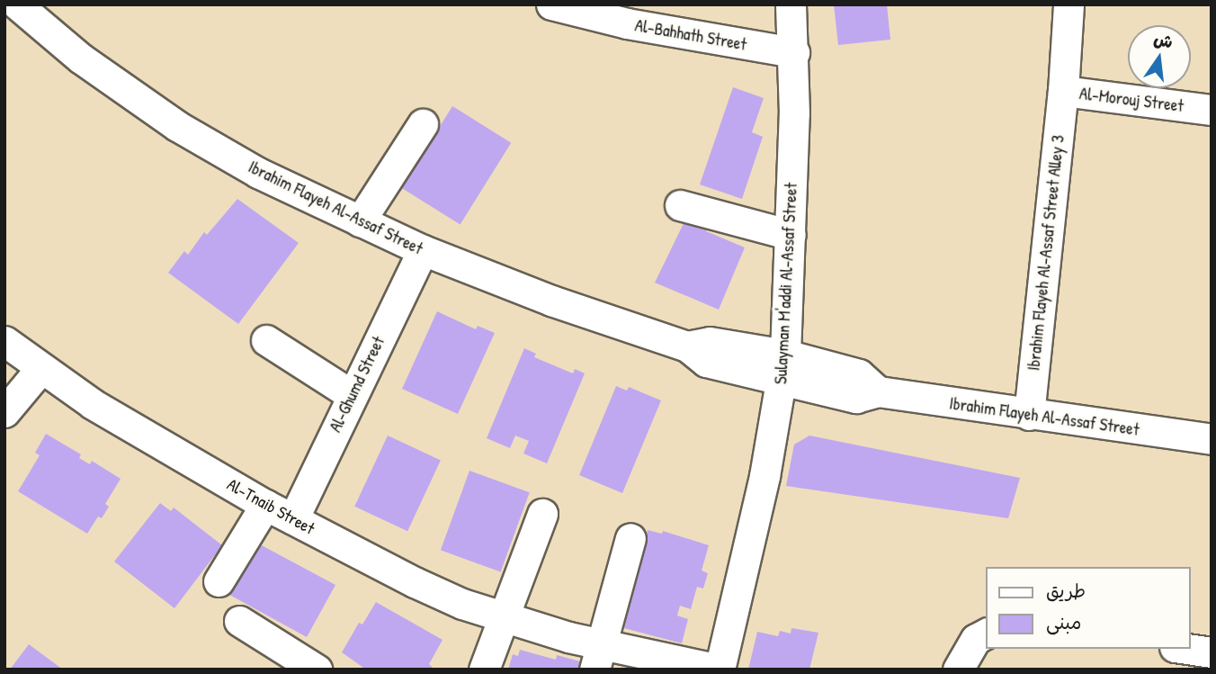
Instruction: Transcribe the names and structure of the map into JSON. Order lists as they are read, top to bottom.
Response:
{
  "streets": {
    "street": [
      "Al-Bahhath Street",
      "Al-Morouj Street",
      "Ibrahim Flayeh Al-Assaf Street",
      "Ibrahim Flayeh Al-Assaf Street Alley 3",
      "Sulayman M'addi Al-Assaf Street",
      "Al-Ghumd Street",
      "Al-Tnaib Street"
    ]
  },
  "crossings": [
    ["Al-Bahhath Street", "Sulayman M'addi Al-Assaf Street"],
    ["Al-Morouj Street", "Ibrahim Flayeh Al-Assaf Street Alley 3"],
    ["Ibrahim Flayeh Al-Assaf Street", "Ibrahim Flayeh Al-Assaf Street Alley 3"],
    ["Ibrahim Flayeh Al-Assaf Street", "Sulayman M'addi Al-Assaf Street"],
    ["Ibrahim Flayeh Al-Assaf Street", "Al-Ghumd Street"],
    ["Sulayman M'addi Al-Assaf Street", "Al-Tnaib Street"],
    ["Al-Ghumd Street", "Al-Tnaib Street"]
  ],
  "legend": ["طريق", "مبنى"],
  "north": "top"
}
